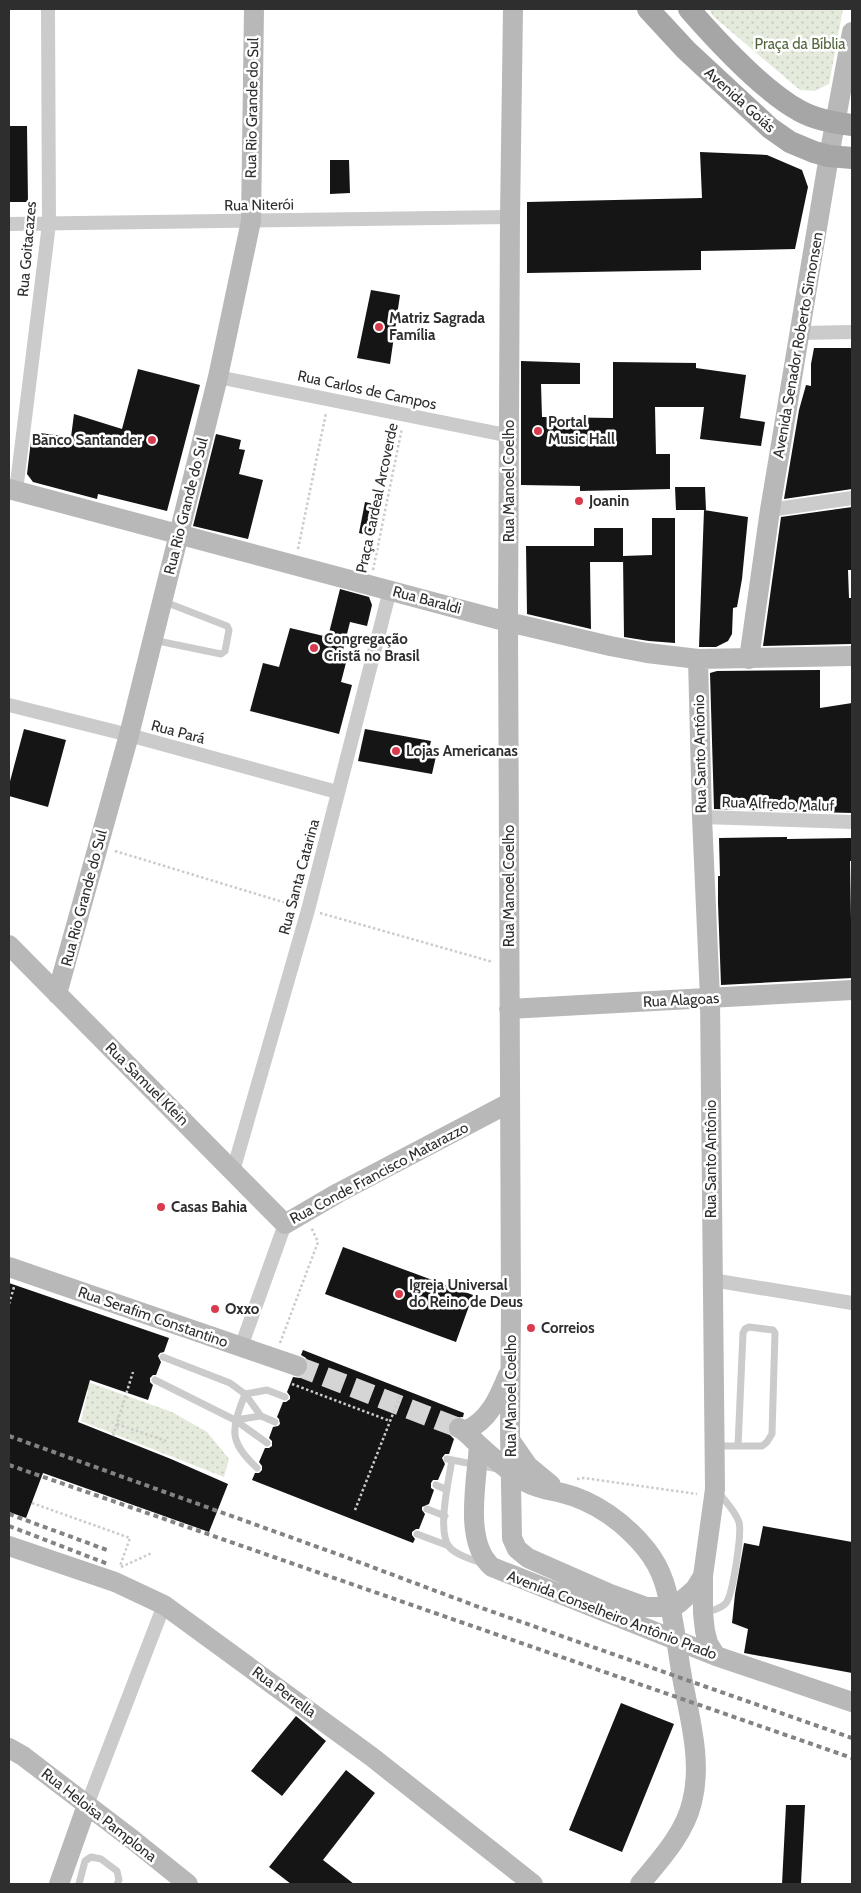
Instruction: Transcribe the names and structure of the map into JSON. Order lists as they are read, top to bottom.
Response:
{
  "streets": {
    "main road": ["Avenida Goiás"],
    "street": [
      "Rua Rio Grande do Sul",
      "Rua Niterói",
      "Rua Goitacazes",
      "Avenida Senador Roberto Simonsen",
      "Rua Carlos de Campos",
      "Rua Manoel Coelho",
      "Rua Baraldi",
      "Rua Pará",
      "Rua Santo Antônio",
      "Rua Alfredo Maluf",
      "Rua Santa Catarina",
      "Rua Alagoas",
      "Rua Samuel Klein",
      "Rua Conde Francisco Matarazzo",
      "Rua Serafim Constantino",
      "Avenida Conselheiro Antônio Prado",
      "Rua Perrella",
      "Rua Heloisa Pamplona"
    ],
    "path": ["Praça Cardeal Arcoverde"]
  },
  "crossings": [
    ["Avenida Goiás", "Avenida Senador Roberto Simonsen"],
    ["Rua Rio Grande do Sul", "Rua Niterói"],
    ["Rua Rio Grande do Sul", "Rua Carlos de Campos"],
    ["Rua Rio Grande do Sul", "Rua Baraldi"],
    ["Rua Rio Grande do Sul", "Rua Pará"],
    ["Rua Rio Grande do Sul", "Rua Samuel Klein"],
    ["Rua Niterói", "Rua Goitacazes"],
    ["Rua Niterói", "Rua Manoel Coelho"],
    ["Rua Goitacazes", "Rua Baraldi"],
    ["Avenida Senador Roberto Simonsen", "Rua Baraldi"],
    ["Rua Carlos de Campos", "Rua Manoel Coelho"],
    ["Rua Carlos de Campos", "Praça Cardeal Arcoverde"],
    ["Rua Manoel Coelho", "Rua Baraldi"],
    ["Rua Manoel Coelho", "Rua Santo Antônio"],
    ["Rua Manoel Coelho", "Rua Alagoas"],
    ["Rua Manoel Coelho", "Rua Conde Francisco Matarazzo"],
    ["Praça Cardeal Arcoverde", "Rua Baraldi"],
    ["Rua Baraldi", "Rua Santo Antônio"],
    ["Rua Baraldi", "Rua Santa Catarina"],
    ["Rua Pará", "Rua Santa Catarina"],
    ["Rua Santo Antônio", "Rua Alfredo Maluf"],
    ["Rua Santo Antônio", "Rua Alagoas"],
    ["Rua Santo Antônio", "Avenida Conselheiro Antônio Prado"],
    ["Rua Santa Catarina", "Rua Samuel Klein"],
    ["Rua Samuel Klein", "Rua Conde Francisco Matarazzo"],
    ["Rua Conde Francisco Matarazzo", "Rua Serafim Constantino"]
  ],
  "parks": ["Praça da Bíblia"],
  "places": [
    "Matriz Sagrada Família",
    "Portal Music Hall",
    "Banco Santander",
    "Joanin",
    "Congregação Cristã no Brasil",
    "Lojas Americanas",
    "Casas Bahia",
    "Igreja Universal do Reino de Deus",
    "Oxxo",
    "Correios"
  ]
}
